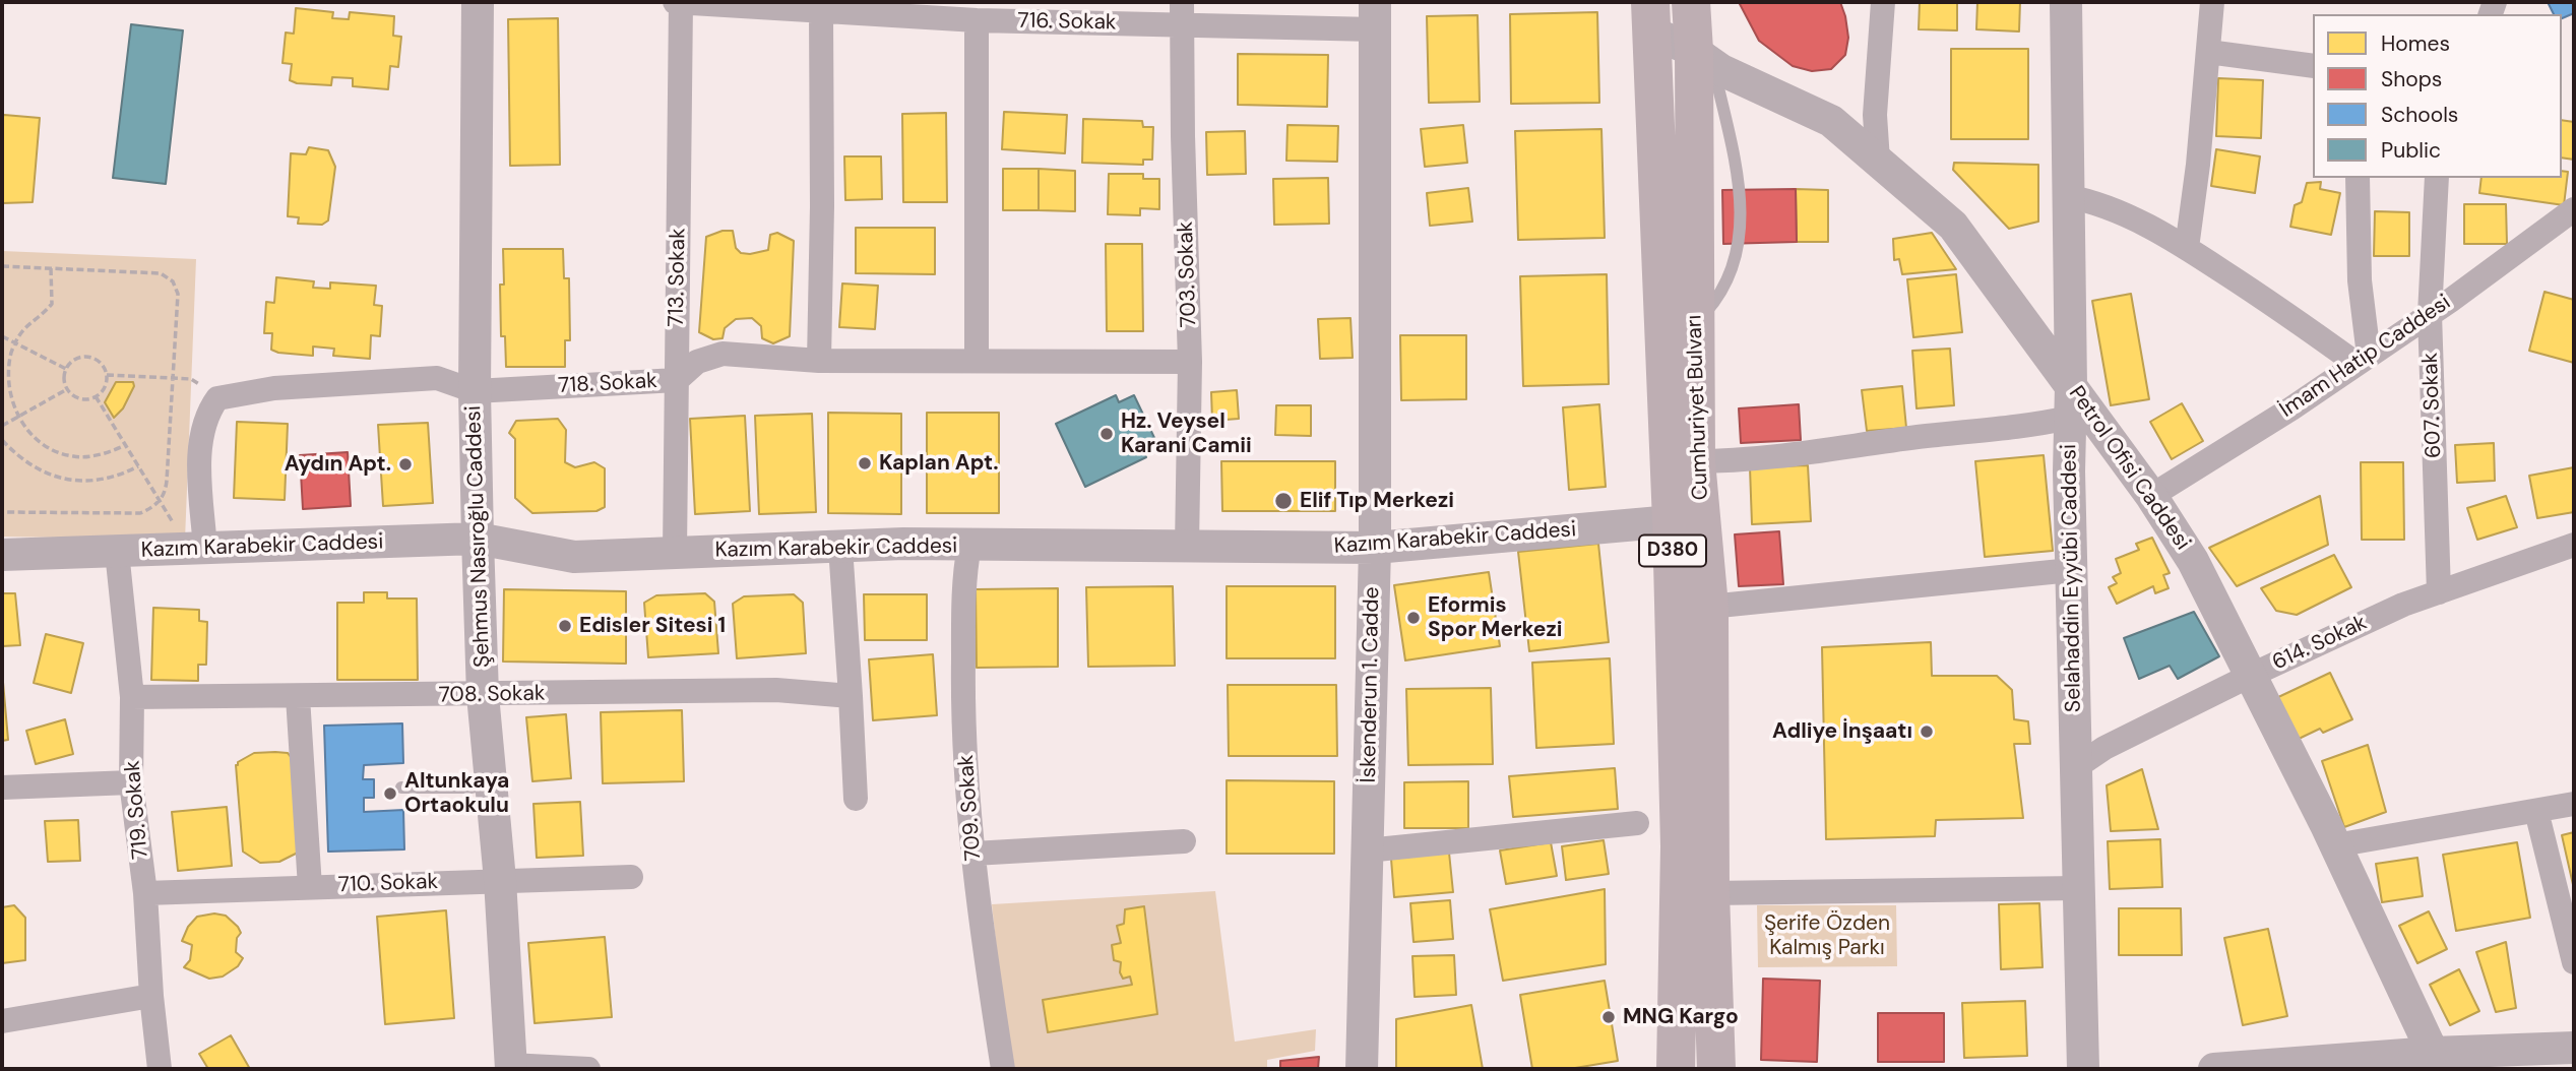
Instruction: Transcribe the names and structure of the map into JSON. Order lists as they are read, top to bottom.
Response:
{
  "streets": {
    "main road": ["Cumhuriyet Bulvarı", "D380"],
    "street": [
      "716. Sokak",
      "703. Sokak",
      "713. Sokak",
      "İmam Hatip Caddesi",
      "718. Sokak",
      "607. Sokak",
      "Petrol Ofisi Caddesi",
      "Şehmus Nasıroğlu Caddesi",
      "Kazım Karabekir Caddesi",
      "Selahaddin Eyyübi Caddesi",
      "614. Sokak",
      "İskenderun 1. Cadde",
      "708. Sokak",
      "709. Sokak",
      "719. Sokak",
      "710. Sokak"
    ]
  },
  "crossings": [
    ["716. Sokak", "703. Sokak"],
    ["716. Sokak", "713. Sokak"],
    ["716. Sokak", "İskenderun 1. Cadde"],
    ["703. Sokak", "718. Sokak"],
    ["703. Sokak", "Kazım Karabekir Caddesi"],
    ["713. Sokak", "718. Sokak"],
    ["713. Sokak", "Kazım Karabekir Caddesi"],
    ["İmam Hatip Caddesi", "607. Sokak"],
    ["İmam Hatip Caddesi", "Petrol Ofisi Caddesi"],
    ["718. Sokak", "Şehmus Nasıroğlu Caddesi"],
    ["607. Sokak", "614. Sokak"],
    ["Cumhuriyet Bulvarı", "Petrol Ofisi Caddesi"],
    ["Cumhuriyet Bulvarı", "Kazım Karabekir Caddesi"],
    ["Petrol Ofisi Caddesi", "Selahaddin Eyyübi Caddesi"],
    ["Petrol Ofisi Caddesi", "614. Sokak"],
    ["Şehmus Nasıroğlu Caddesi", "Kazım Karabekir Caddesi"],
    ["Şehmus Nasıroğlu Caddesi", "708. Sokak"],
    ["Şehmus Nasıroğlu Caddesi", "710. Sokak"],
    ["Kazım Karabekir Caddesi", "İskenderun 1. Cadde"],
    ["Kazım Karabekir Caddesi", "709. Sokak"],
    ["Kazım Karabekir Caddesi", "719. Sokak"],
    ["Selahaddin Eyyübi Caddesi", "614. Sokak"],
    ["708. Sokak", "719. Sokak"],
    ["719. Sokak", "710. Sokak"]
  ],
  "parks": ["Şerife Özden Kalmış Parkı"],
  "places": [
    "Hz. Veysel Karani Camii",
    "Kaplan Apt.",
    "Aydın Apt.",
    "Elif Tıp Merkezi",
    "Eformis Spor Merkezi",
    "Edisler Sitesi 1",
    "Adliye İnşaatı",
    "Altunkaya Ortaokulu",
    "MNG Kargo"
  ],
  "legend": [
    "Homes",
    "Shops",
    "Schools",
    "Public"
  ]
}
